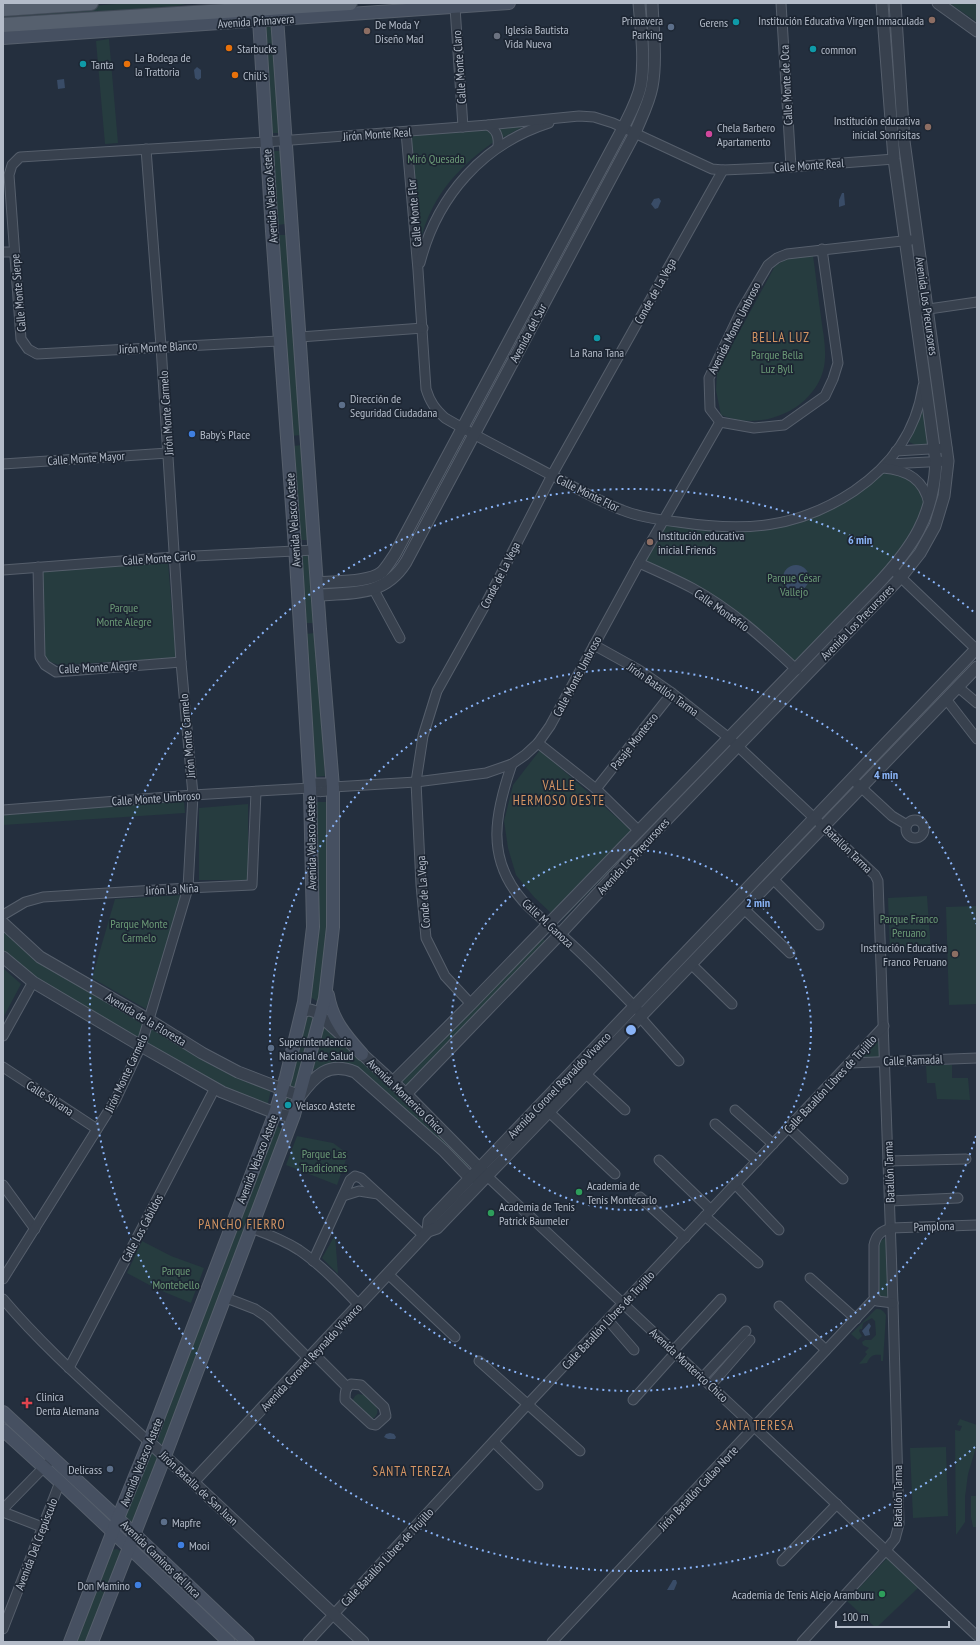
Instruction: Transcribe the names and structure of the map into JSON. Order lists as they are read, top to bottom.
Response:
{
  "streets": {
    "main road": ["Avenida Primavera", "Avenida Velasco Astete", "Avenida Caminos del Inca"],
    "street": [
      "Calle Monte Claro",
      "Calle Monte de Oca",
      "Jirón Monte Real",
      "Calle Monte Real",
      "Calle Monte Flor",
      "Conde de La Vega",
      "Calle Monte Sierpe",
      "Avenida Los Precursores",
      "Avenida Monte Umbroso",
      "Avenida del Sur",
      "Jirón Monte Blanco",
      "Jirón Monte Carmelo",
      "Calle Monte Mayor",
      "Calle Monte Carlo",
      "Calle Montefrío",
      "Calle Monte Alegre",
      "Calle Monte Umbroso",
      "Jirón Batallón Tarma",
      "Pasaje Montesco",
      "Batallón Tarma",
      "Jirón La Niña",
      "Calle M. Ganoza",
      "Avenida de la Floresta",
      "Calle Ramadal",
      "Calle Batallón Libres de Trujillo",
      "Avenida Coronel Reynaldo Vivanco",
      "Avenida Monterico Chico",
      "Calle Silvana",
      "Pamplona",
      "Calle Los Cabildos",
      "Jirón Batalla de San Juan",
      "Jirón Batallón Callao Norte",
      "Avenida Del Crepúsculo"
    ]
  },
  "crossings": [
    ["Avenida Primavera", "Calle Monte Claro"],
    ["Avenida Primavera", "Avenida Velasco Astete"],
    ["Calle Monte Claro", "Jirón Monte Real"],
    ["Calle Monte de Oca", "Calle Monte Real"],
    ["Jirón Monte Real", "Calle Monte Real"],
    ["Jirón Monte Real", "Avenida Velasco Astete"],
    ["Jirón Monte Real", "Calle Monte Flor"],
    ["Jirón Monte Real", "Conde de La Vega"],
    ["Jirón Monte Real", "Calle Monte Sierpe"],
    ["Jirón Monte Real", "Avenida del Sur"],
    ["Jirón Monte Real", "Jirón Monte Carmelo"],
    ["Calle Monte Real", "Conde de La Vega"],
    ["Calle Monte Real", "Avenida Los Precursores"],
    ["Avenida Velasco Astete", "Avenida del Sur"],
    ["Avenida Velasco Astete", "Jirón Monte Blanco"],
    ["Avenida Velasco Astete", "Calle Monte Carlo"],
    ["Avenida Velasco Astete", "Calle Monte Umbroso"],
    ["Avenida Velasco Astete", "Avenida de la Floresta"],
    ["Avenida Velasco Astete", "Avenida Monterico Chico"],
    ["Avenida Velasco Astete", "Jirón Batalla de San Juan"],
    ["Avenida Velasco Astete", "Avenida Caminos del Inca"],
    ["Calle Monte Flor", "Conde de La Vega"],
    ["Calle Monte Flor", "Avenida Los Precursores"],
    ["Calle Monte Flor", "Avenida del Sur"],
    ["Calle Monte Flor", "Calle Monte Umbroso"],
    ["Conde de La Vega", "Avenida Los Precursores"],
    ["Conde de La Vega", "Calle Monte Umbroso"],
    ["Calle Monte Sierpe", "Jirón Monte Blanco"],
    ["Avenida Los Precursores", "Avenida Monte Umbroso"],
    ["Avenida Los Precursores", "Calle Montefrío"],
    ["Avenida Los Precursores", "Jirón Batallón Tarma"],
    ["Avenida Los Precursores", "Calle M. Ganoza"],
    ["Avenida Los Precursores", "Avenida Monterico Chico"],
    ["Avenida Monte Umbroso", "Calle Monte Umbroso"],
    ["Jirón Monte Blanco", "Jirón Monte Carmelo"],
    ["Jirón Monte Carmelo", "Calle Monte Mayor"],
    ["Jirón Monte Carmelo", "Calle Monte Carlo"],
    ["Jirón Monte Carmelo", "Calle Monte Alegre"],
    ["Jirón Monte Carmelo", "Calle Monte Umbroso"],
    ["Jirón Monte Carmelo", "Jirón La Niña"],
    ["Jirón Monte Carmelo", "Avenida de la Floresta"],
    ["Jirón Monte Carmelo", "Calle Silvana"],
    ["Calle Monte Carlo", "Calle Monte Alegre"],
    ["Calle Montefrío", "Calle Monte Umbroso"],
    ["Calle Monte Umbroso", "Jirón Batallón Tarma"],
    ["Calle Monte Umbroso", "Jirón La Niña"],
    ["Calle Monte Umbroso", "Calle M. Ganoza"],
    ["Jirón Batallón Tarma", "Pasaje Montesco"],
    ["Jirón Batallón Tarma", "Batallón Tarma"],
    ["Jirón Batallón Tarma", "Avenida Coronel Reynaldo Vivanco"],
    ["Batallón Tarma", "Calle Ramadal"],
    ["Batallón Tarma", "Calle Batallón Libres de Trujillo"],
    ["Batallón Tarma", "Avenida Coronel Reynaldo Vivanco"],
    ["Batallón Tarma", "Avenida Monterico Chico"],
    ["Batallón Tarma", "Pamplona"],
    ["Calle M. Ganoza", "Avenida Coronel Reynaldo Vivanco"],
    ["Avenida de la Floresta", "Avenida Monterico Chico"],
    ["Calle Ramadal", "Calle Batallón Libres de Trujillo"],
    ["Calle Batallón Libres de Trujillo", "Avenida Monterico Chico"],
    ["Calle Batallón Libres de Trujillo", "Jirón Batalla de San Juan"],
    ["Avenida Coronel Reynaldo Vivanco", "Avenida Monterico Chico"],
    ["Avenida Coronel Reynaldo Vivanco", "Jirón Batalla de San Juan"],
    ["Avenida Monterico Chico", "Jirón Batallón Callao Norte"],
    ["Calle Los Cabildos", "Jirón Batalla de San Juan"],
    ["Avenida Del Crepúsculo", "Avenida Caminos del Inca"]
  ],
  "districts": [
    "BELLA LUZ",
    "VALLE HERMOSO OESTE",
    "PANCHO FIERRO",
    "SANTA TERESA",
    "SANTA TEREZA"
  ],
  "parks": [
    "Miró Quesada",
    "Parque Bella Luz Byll",
    "Parque César Vallejo",
    "Parque Monte Alegre",
    "Parque Franco Peruano",
    "Parque Monte Carmelo",
    "Parque Las Tradiciones",
    "Parque Montebello"
  ],
  "places": {
    "other": [
      "Institución Educativa Virgen Inmaculada",
      "Gerens",
      "Primavera Parking",
      "De Moda Y Diseño Mad",
      "Iglesia Bautista Vida Nueva",
      "Starbucks",
      "common",
      "Tanta",
      "La Bodega de la Trattoria",
      "Chili's",
      "Institución educativa inicial Sonrisitas",
      "Chela Barbero Apartamento",
      "La Rana Tana",
      "Dirección de Seguridad Ciudadana",
      "Baby's Place",
      "Institución educativa inicial Friends",
      "Institución Educativa Franco Peruano",
      "Superintendencia Nacional de Salud",
      "Velasco Astete",
      "Academia de Tenis Montecarlo",
      "Academia de Tenis Patrick Baumeler",
      "Delicass",
      "Mapfre",
      "Mooi",
      "Don Mamino",
      "Academia de Tenis Alejo Aramburu"
    ],
    "health": ["Clinica Denta Alemana"]
  },
  "scale_bar": "100 m",
  "rings": ["6 min", "4 min", "2 min"]
}
